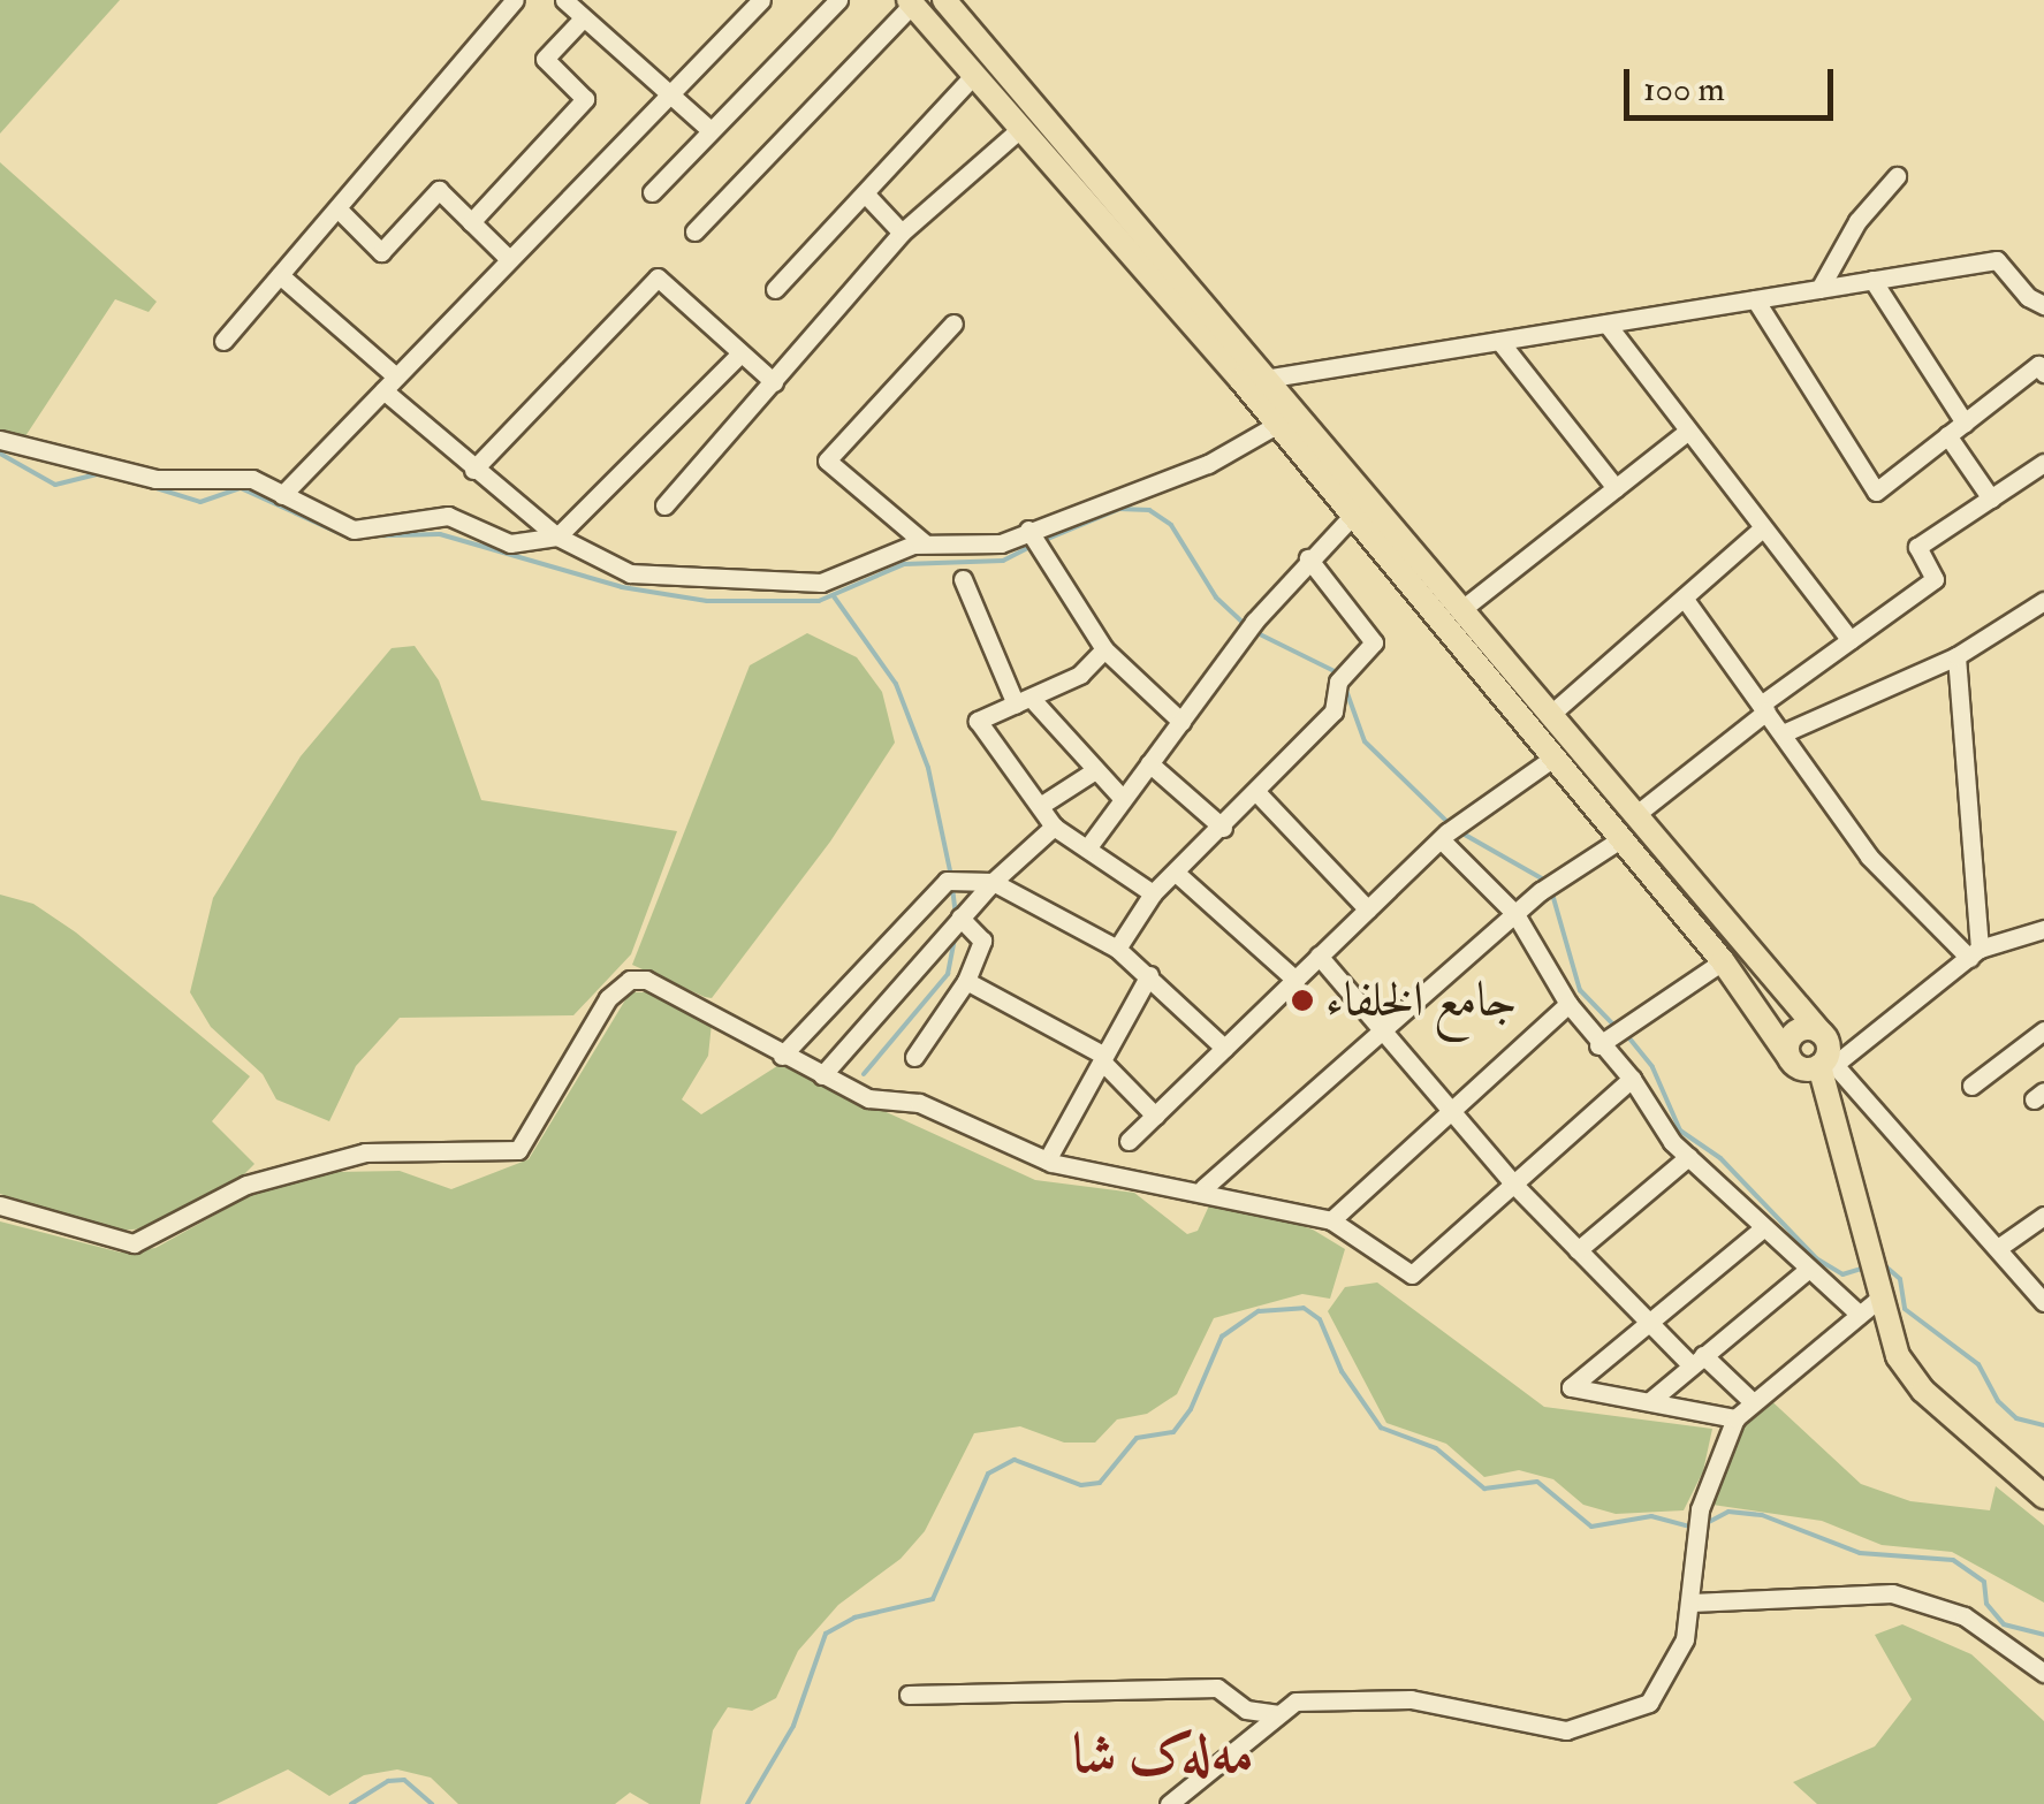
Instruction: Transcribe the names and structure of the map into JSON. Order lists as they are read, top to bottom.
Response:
{
  "districts": ["مەلەک شا"],
  "places": ["جامع الخلفاء"],
  "scale_bar": "100 m"
}
